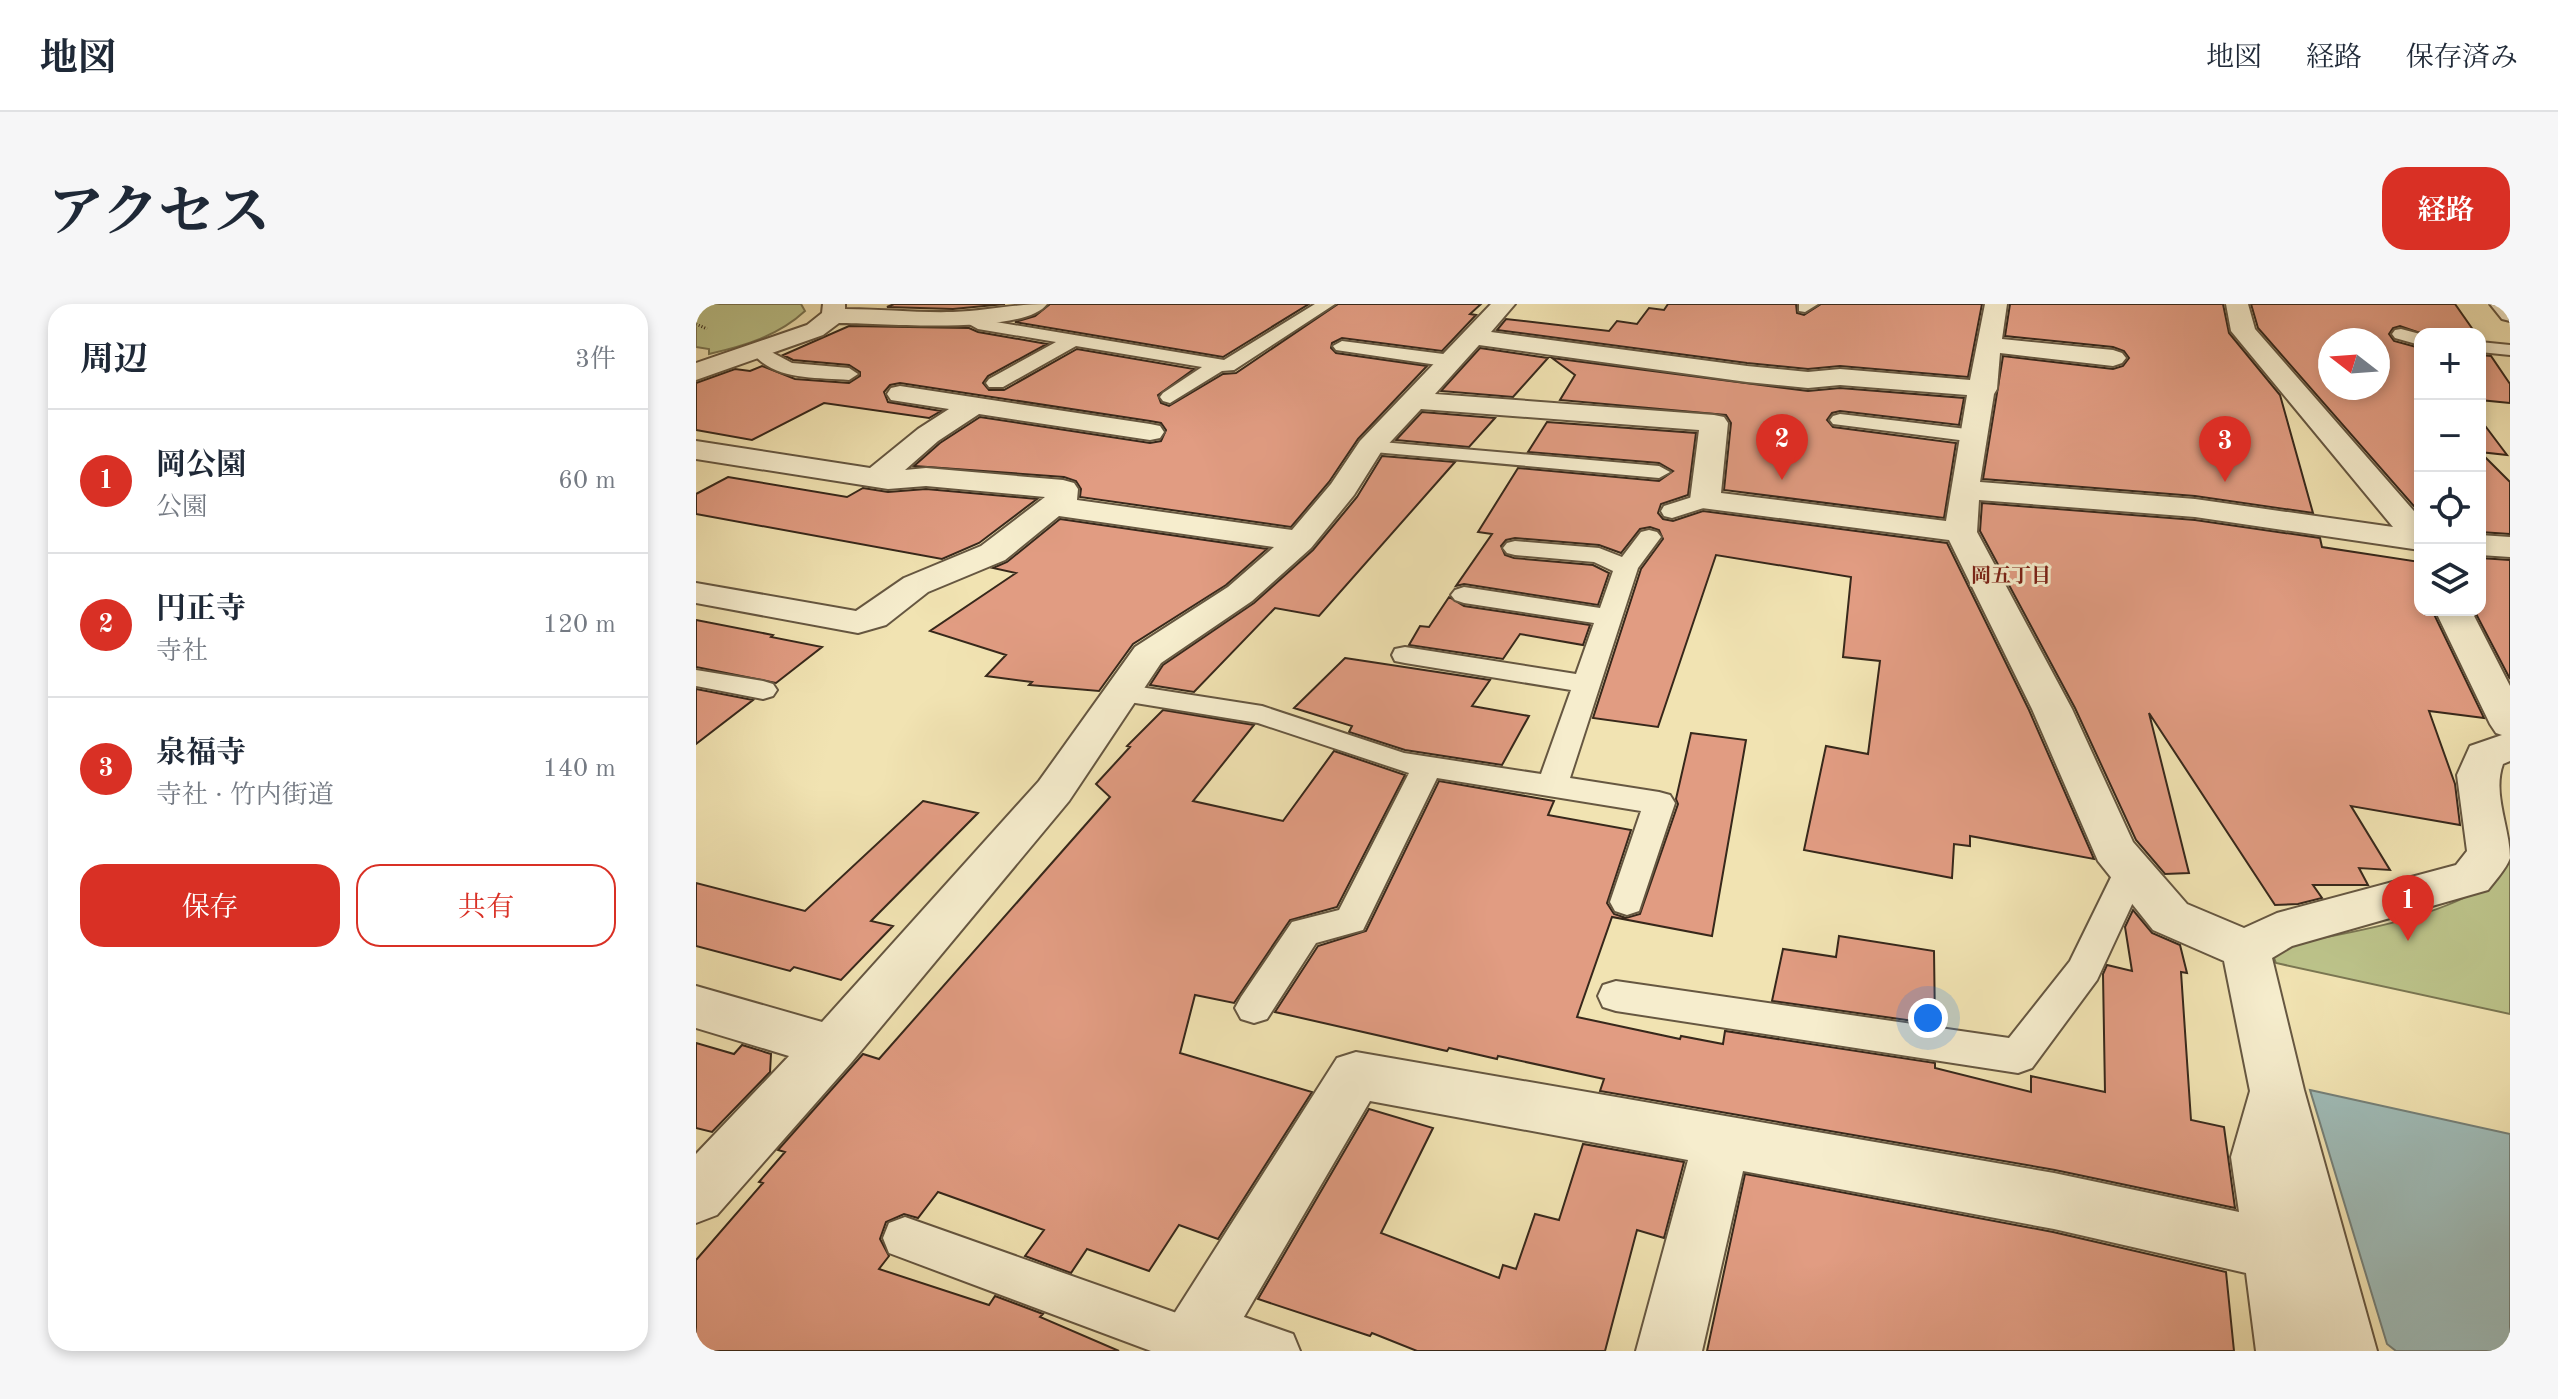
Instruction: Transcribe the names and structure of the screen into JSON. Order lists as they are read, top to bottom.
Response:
{
  "districts": ["岡五丁目"],
  "north": "left",
  "page": {
    "header": "地図",
    "nav": ["地図", "経路", "保存済み"],
    "title": "アクセス",
    "buttons": [
      "経路",
      ["保存", "共有"]
    ],
    "heading": ["周辺", "3件"],
    "map_buttons": ["+", "−"],
    "list": [
      {
        "mark": "1",
        "name": "岡公園",
        "note": "公園",
        "value": "60 m"
      },
      {
        "mark": "2",
        "name": "円正寺",
        "note": "寺社",
        "value": "120 m"
      },
      {
        "mark": "3",
        "name": "泉福寺",
        "note": "寺社 · 竹内街道",
        "value": "140 m"
      }
    ],
    "pins": ["2", "3", "1"]
  }
}
